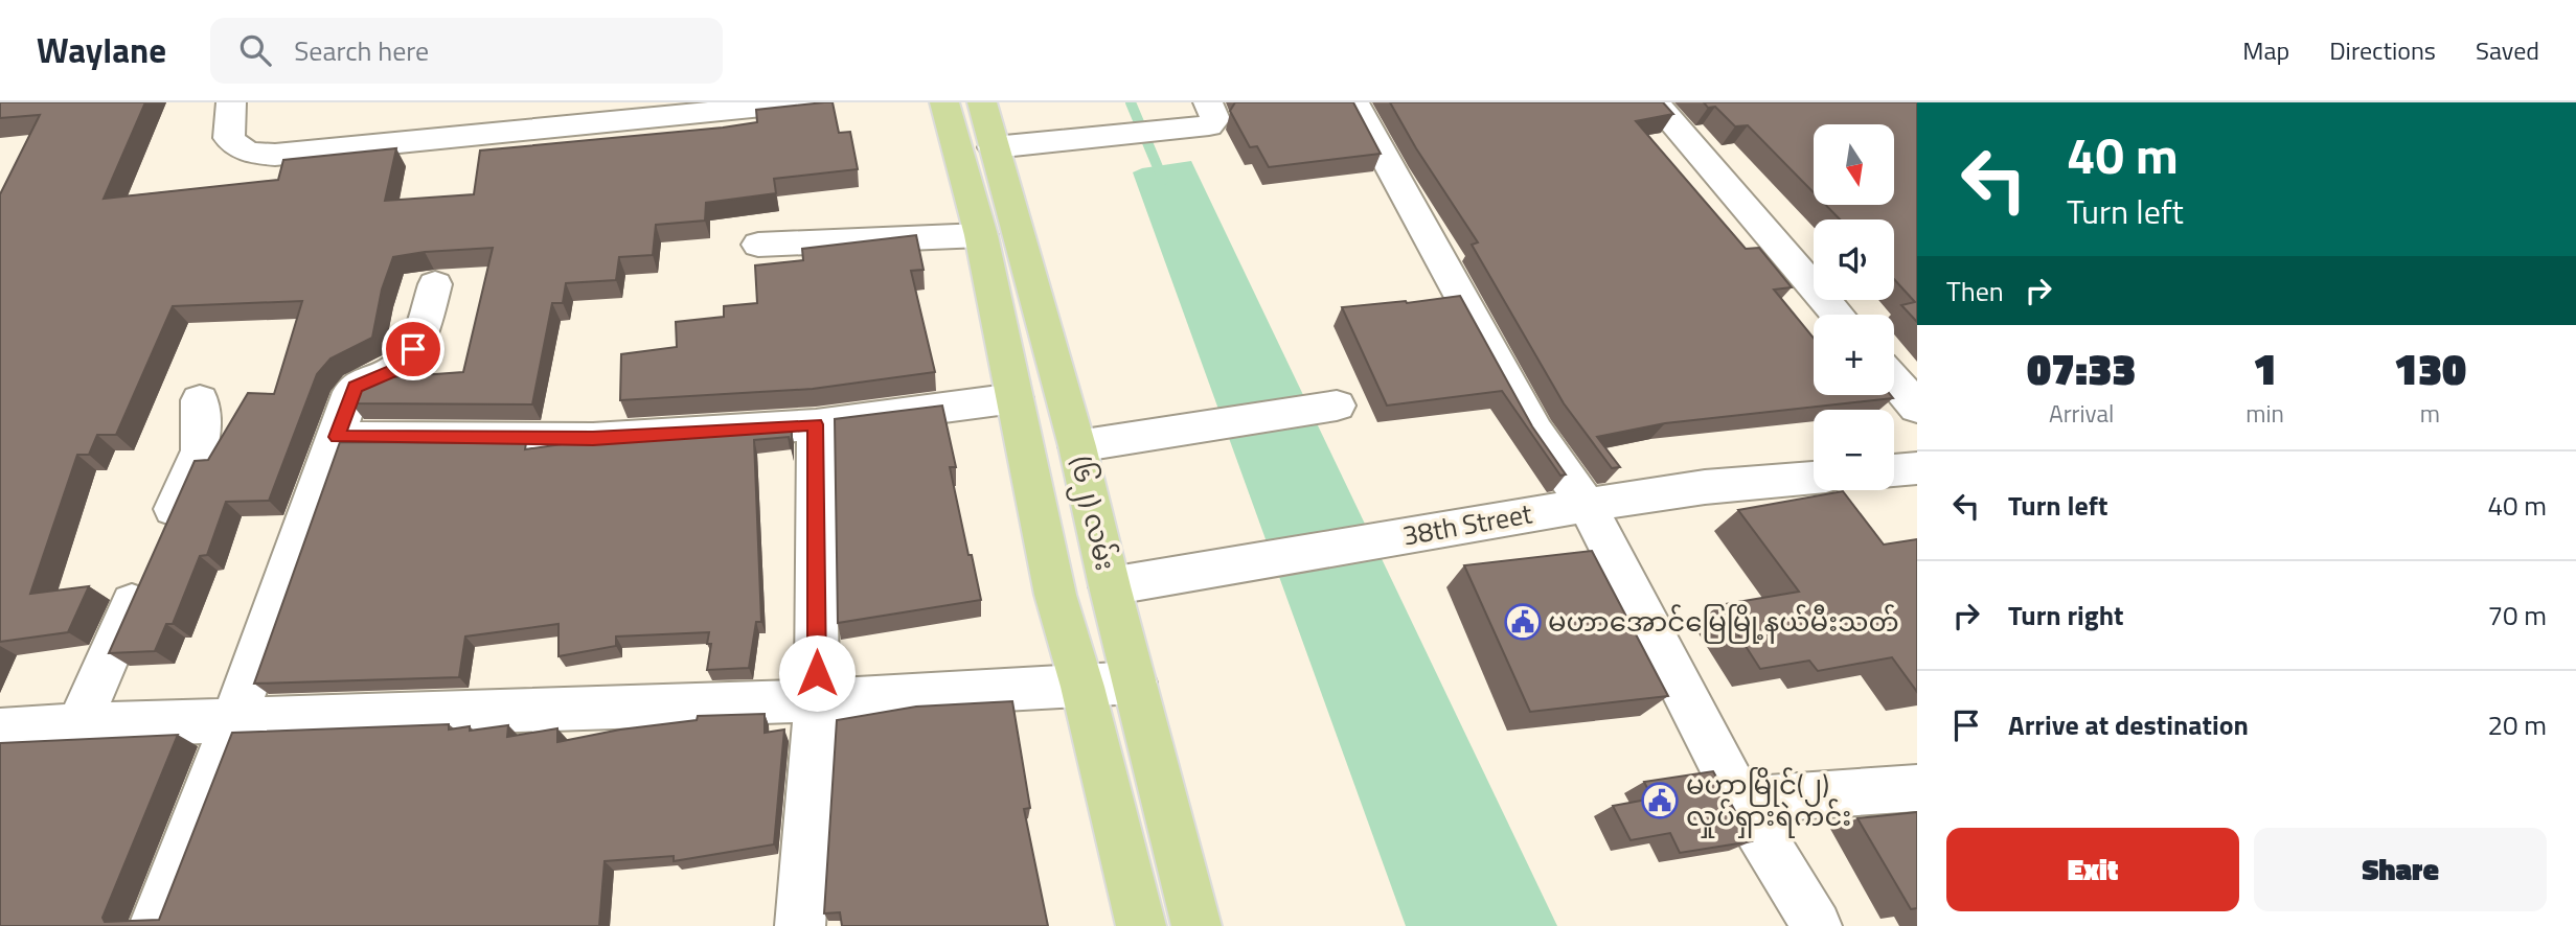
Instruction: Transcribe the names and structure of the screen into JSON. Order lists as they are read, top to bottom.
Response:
{
  "streets": {
    "main road": ["(၆၂) လမ်း"],
    "street": ["38th Street"]
  },
  "crossings": [
    ["(၆၂) လမ်း", "38th Street"]
  ],
  "places": {
    "public building": ["မဟာအောင်မြေမြို့နယ်မီးသတ်", "မဟာမြိုင်(၂) လှုပ်ရှားရဲကင်း"]
  },
  "north": "bottom",
  "page": {
    "header": "Waylane",
    "search": "Search here",
    "nav": ["Map", "Directions", "Saved"],
    "turn": ["40 m", "Turn left"],
    "map_buttons": ["+", "−"],
    "then": "Then",
    "eta": [
      "07:33",
      "Arrival",
      "1",
      "min",
      "130",
      "m"
    ],
    "list": [
      {
        "name": "Turn left",
        "value": "40 m"
      },
      {
        "name": "Turn right",
        "value": "70 m"
      },
      {
        "name": "Arrive at destination",
        "value": "20 m"
      }
    ],
    "buttons": ["Exit", "Share"]
  }
}
